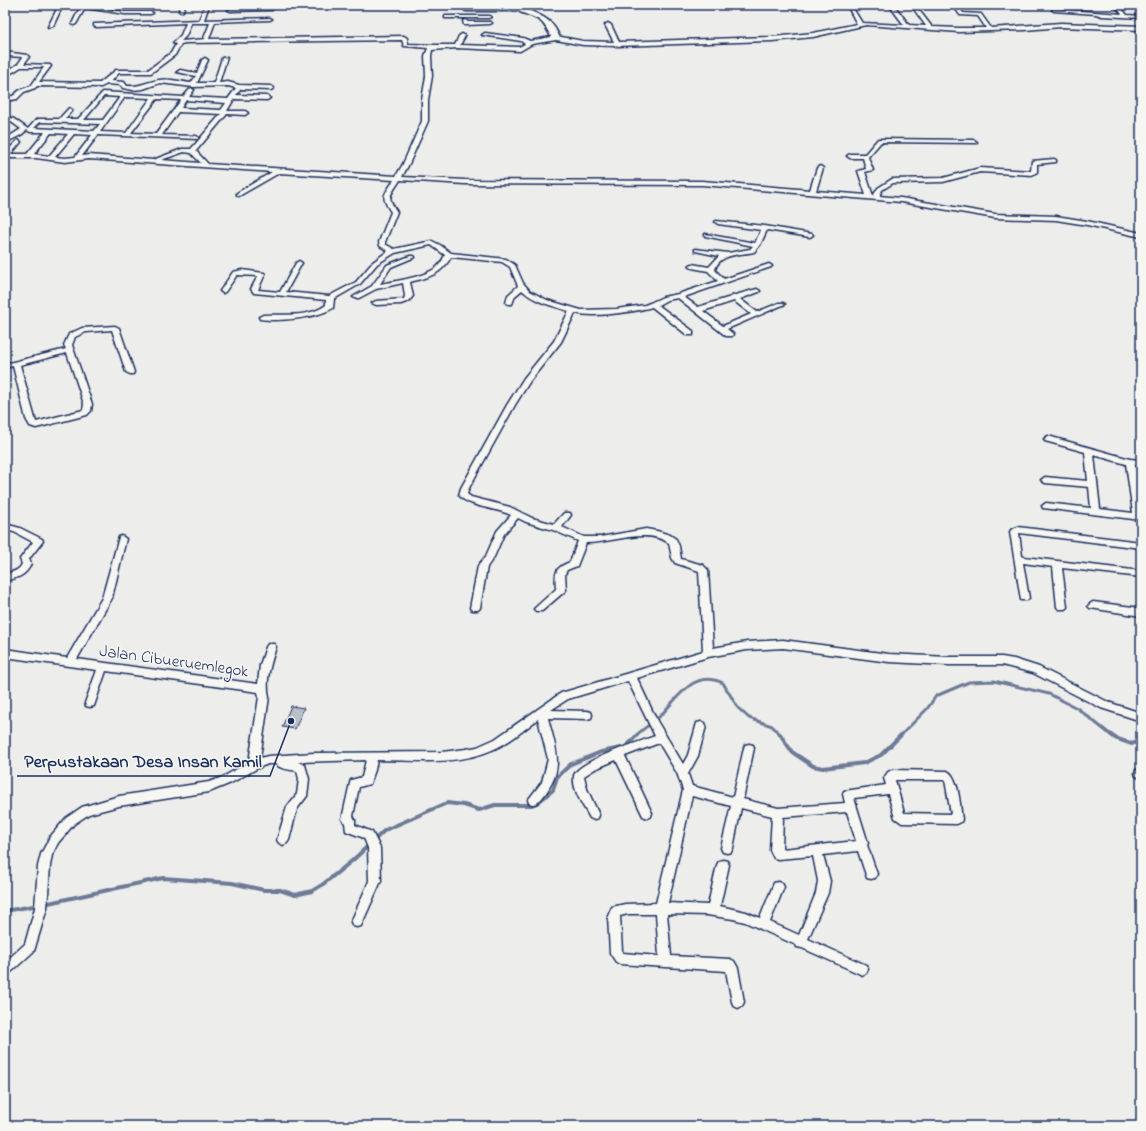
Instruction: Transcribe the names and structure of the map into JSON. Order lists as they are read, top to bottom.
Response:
{
  "streets": {
    "street": ["Jalan Cibueruemlegok"]
  },
  "places": ["Perpustakaan Desa Insan Kamil"]
}
